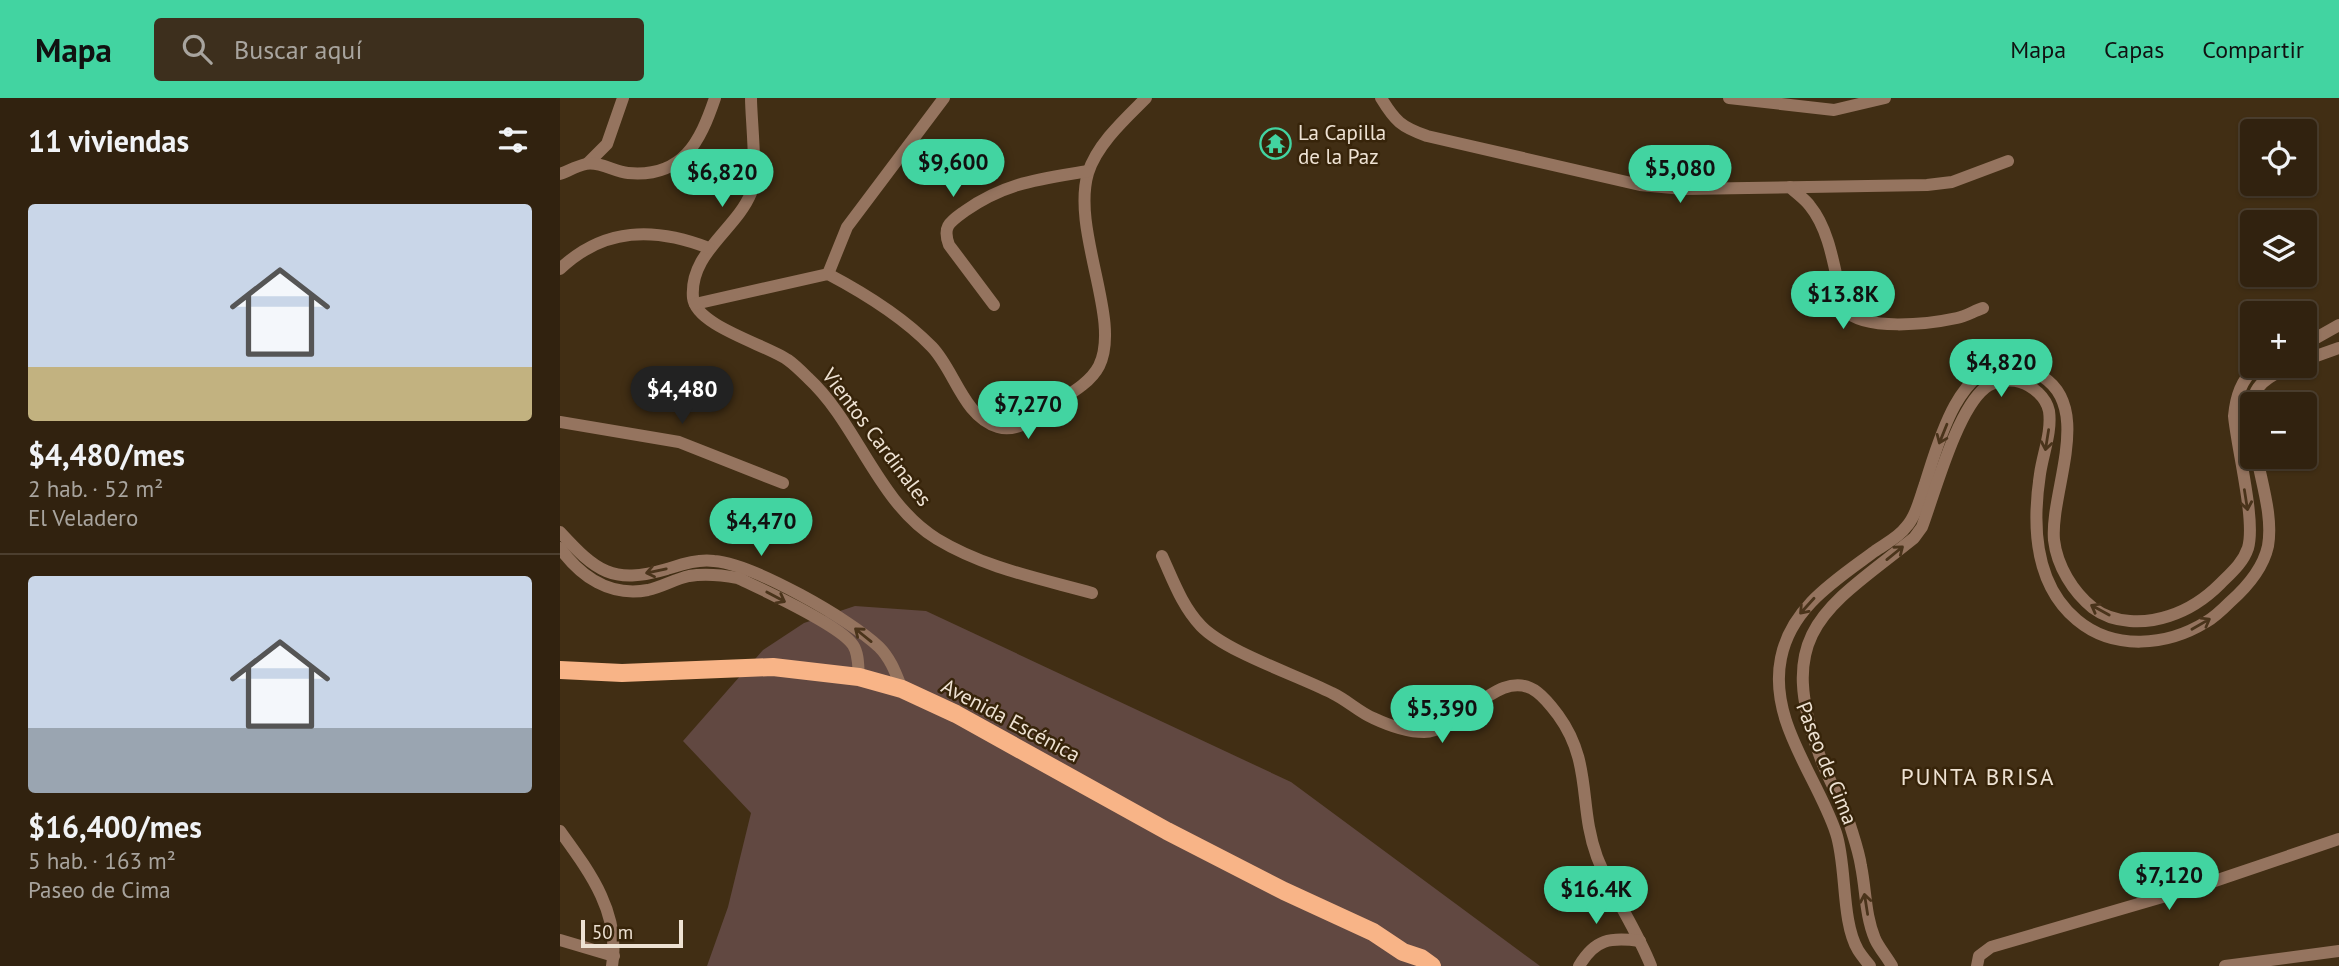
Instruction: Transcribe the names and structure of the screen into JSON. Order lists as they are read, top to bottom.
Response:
{
  "streets": {
    "main road": ["Avenida Escénica"],
    "street": ["Vientos Cardinales", "Paseo de Cima"]
  },
  "districts": ["PUNTA BRISA"],
  "places": {
    "temple": ["La Capilla de la Paz"]
  },
  "scale_bar": "50 m",
  "page": {
    "header": "Mapa",
    "search": "Buscar aquí",
    "nav": ["Mapa", "Capas", "Compartir"],
    "heading": "11 viviendas",
    "map_buttons": ["+", "−"],
    "price": [
      "$9,600",
      "$5,080",
      "$6,820",
      "$13.8K",
      "$4,820",
      "$4,480",
      "$7,270",
      "$4,470",
      "$5,390",
      "$7,120",
      "$16.4K"
    ],
    "list": [
      {
        "name": "$4,480/mes",
        "note": "2 hab. · 52 m² · El Veladero"
      },
      {
        "name": "$16,400/mes",
        "note": "5 hab. · 163 m² · Paseo de Cima"
      }
    ],
    "scale": "50 m"
  }
}
